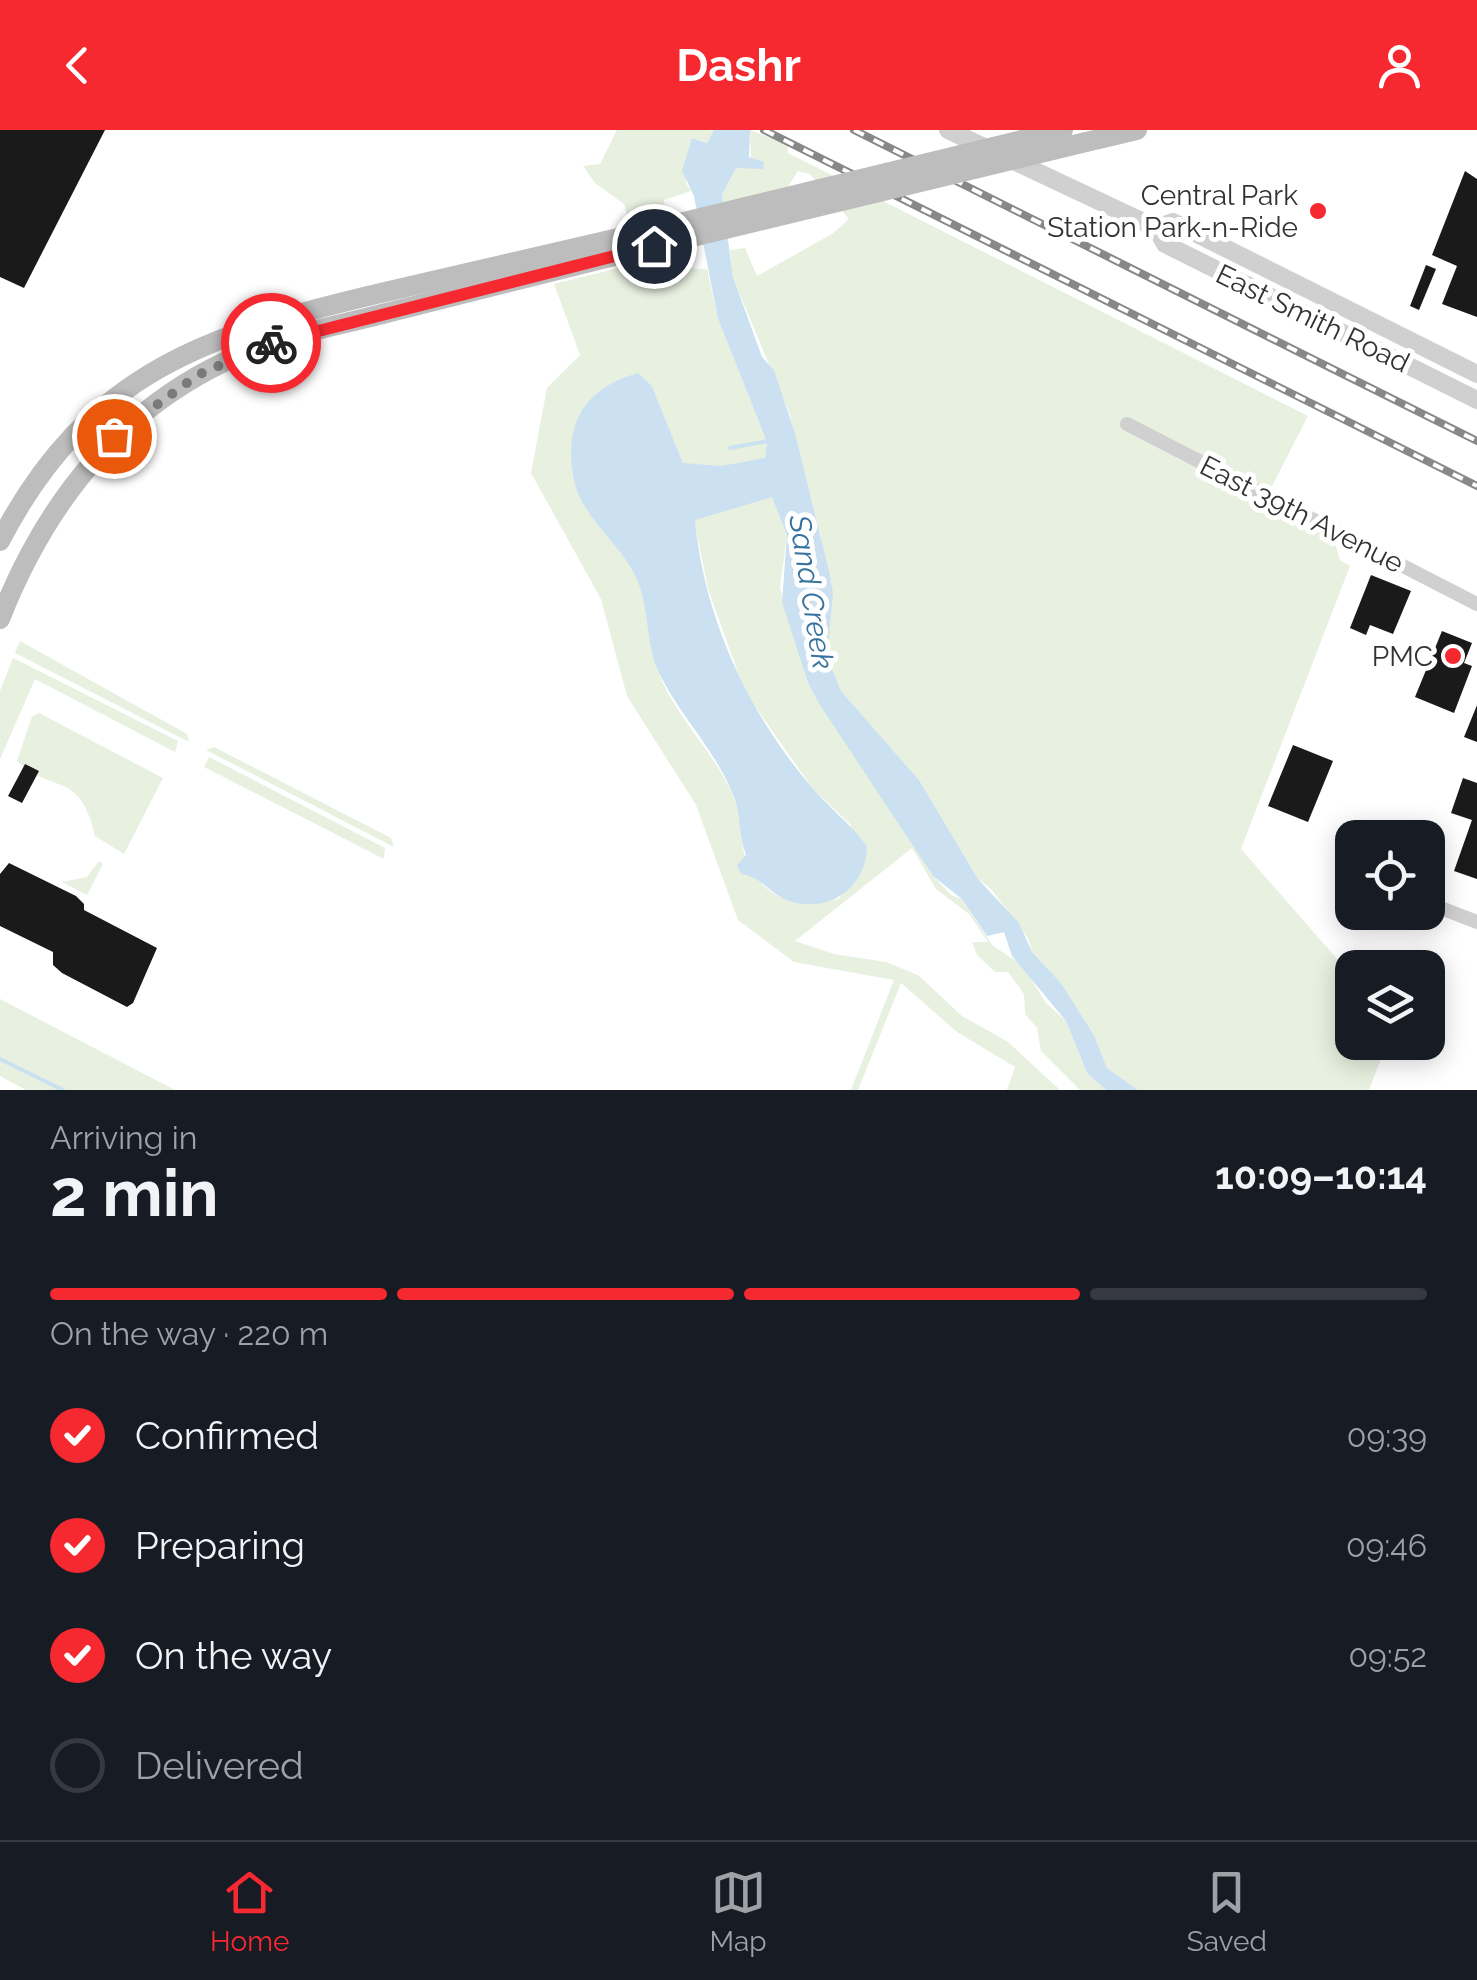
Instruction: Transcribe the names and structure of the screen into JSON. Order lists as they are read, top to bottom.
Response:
{
  "streets": {
    "street": ["East Smith Road", "East 39th Avenue"]
  },
  "water": ["Sand Creek"],
  "places": ["Central Park Station Park-n-Ride", "PMC"],
  "page": {
    "header": "Dashr",
    "heading": ["2 min", "Arriving in", "10:09–10:14"],
    "bar": "On the way · 220 m",
    "list": [
      ["Confirmed", "09:39"],
      ["Preparing", "09:46"],
      ["On the way", "09:52"],
      "Delivered"
    ],
    "tabs": ["Home", "Map", "Saved"]
  }
}
